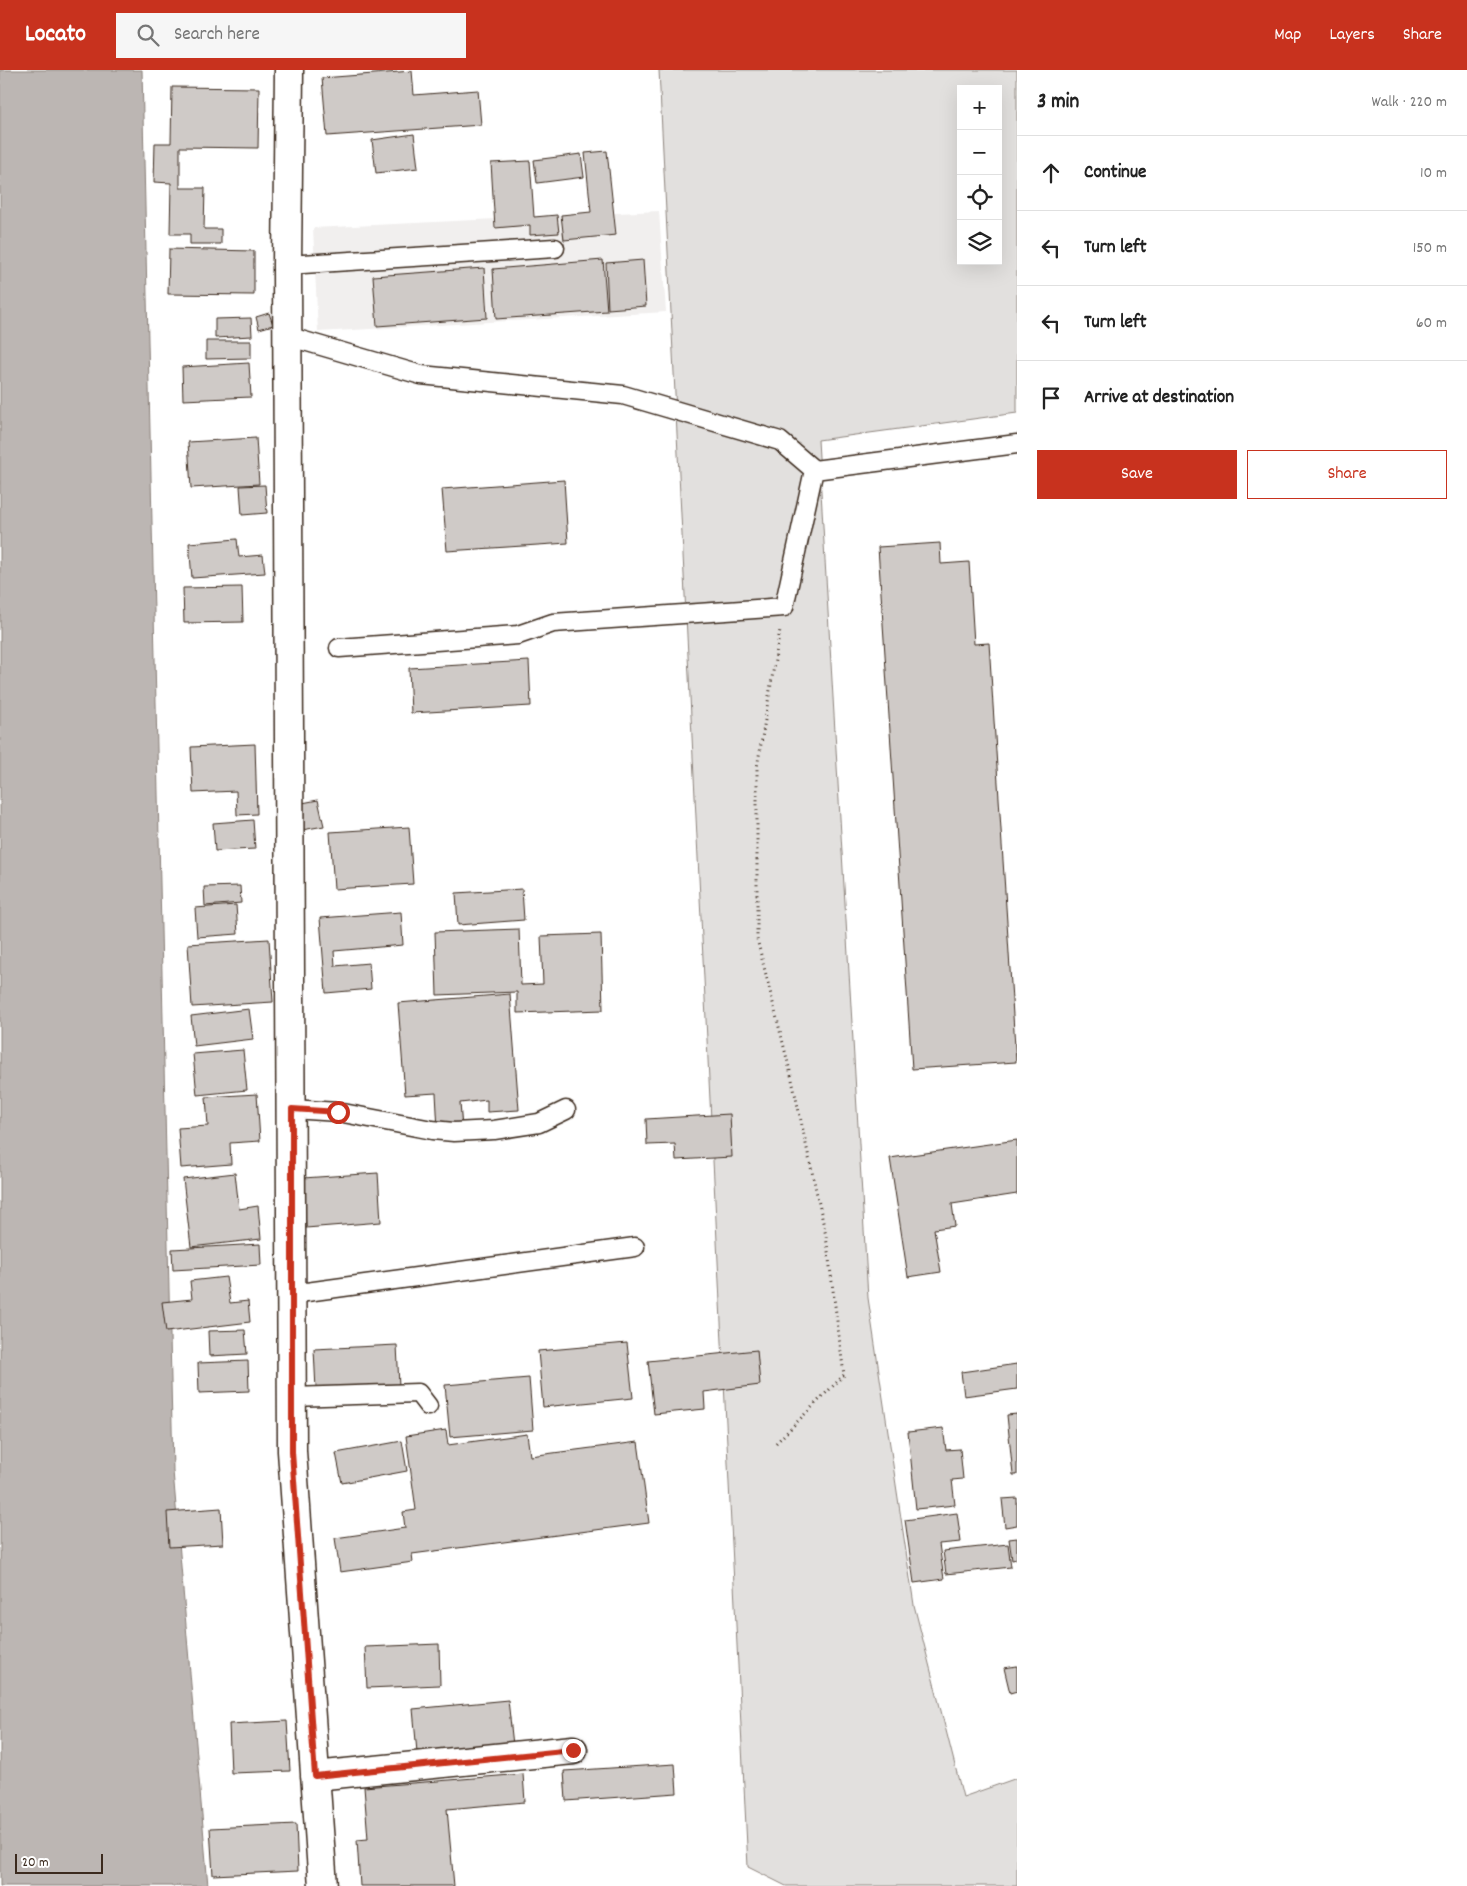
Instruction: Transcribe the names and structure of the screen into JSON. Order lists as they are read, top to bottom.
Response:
{
  "scale_bar": "20 m",
  "page": {
    "header": "Locato",
    "search": "Search here",
    "nav": ["Map", "Layers", "Share"],
    "heading": ["3 min", "Walk · 220 m"],
    "map_buttons": ["+", "−"],
    "list": [
      ["Continue", "10 m"],
      ["Turn left", "150 m"],
      ["Turn left", "60 m"],
      "Arrive at destination"
    ],
    "buttons": ["Save", "Share"],
    "scale": "20 m"
  }
}
